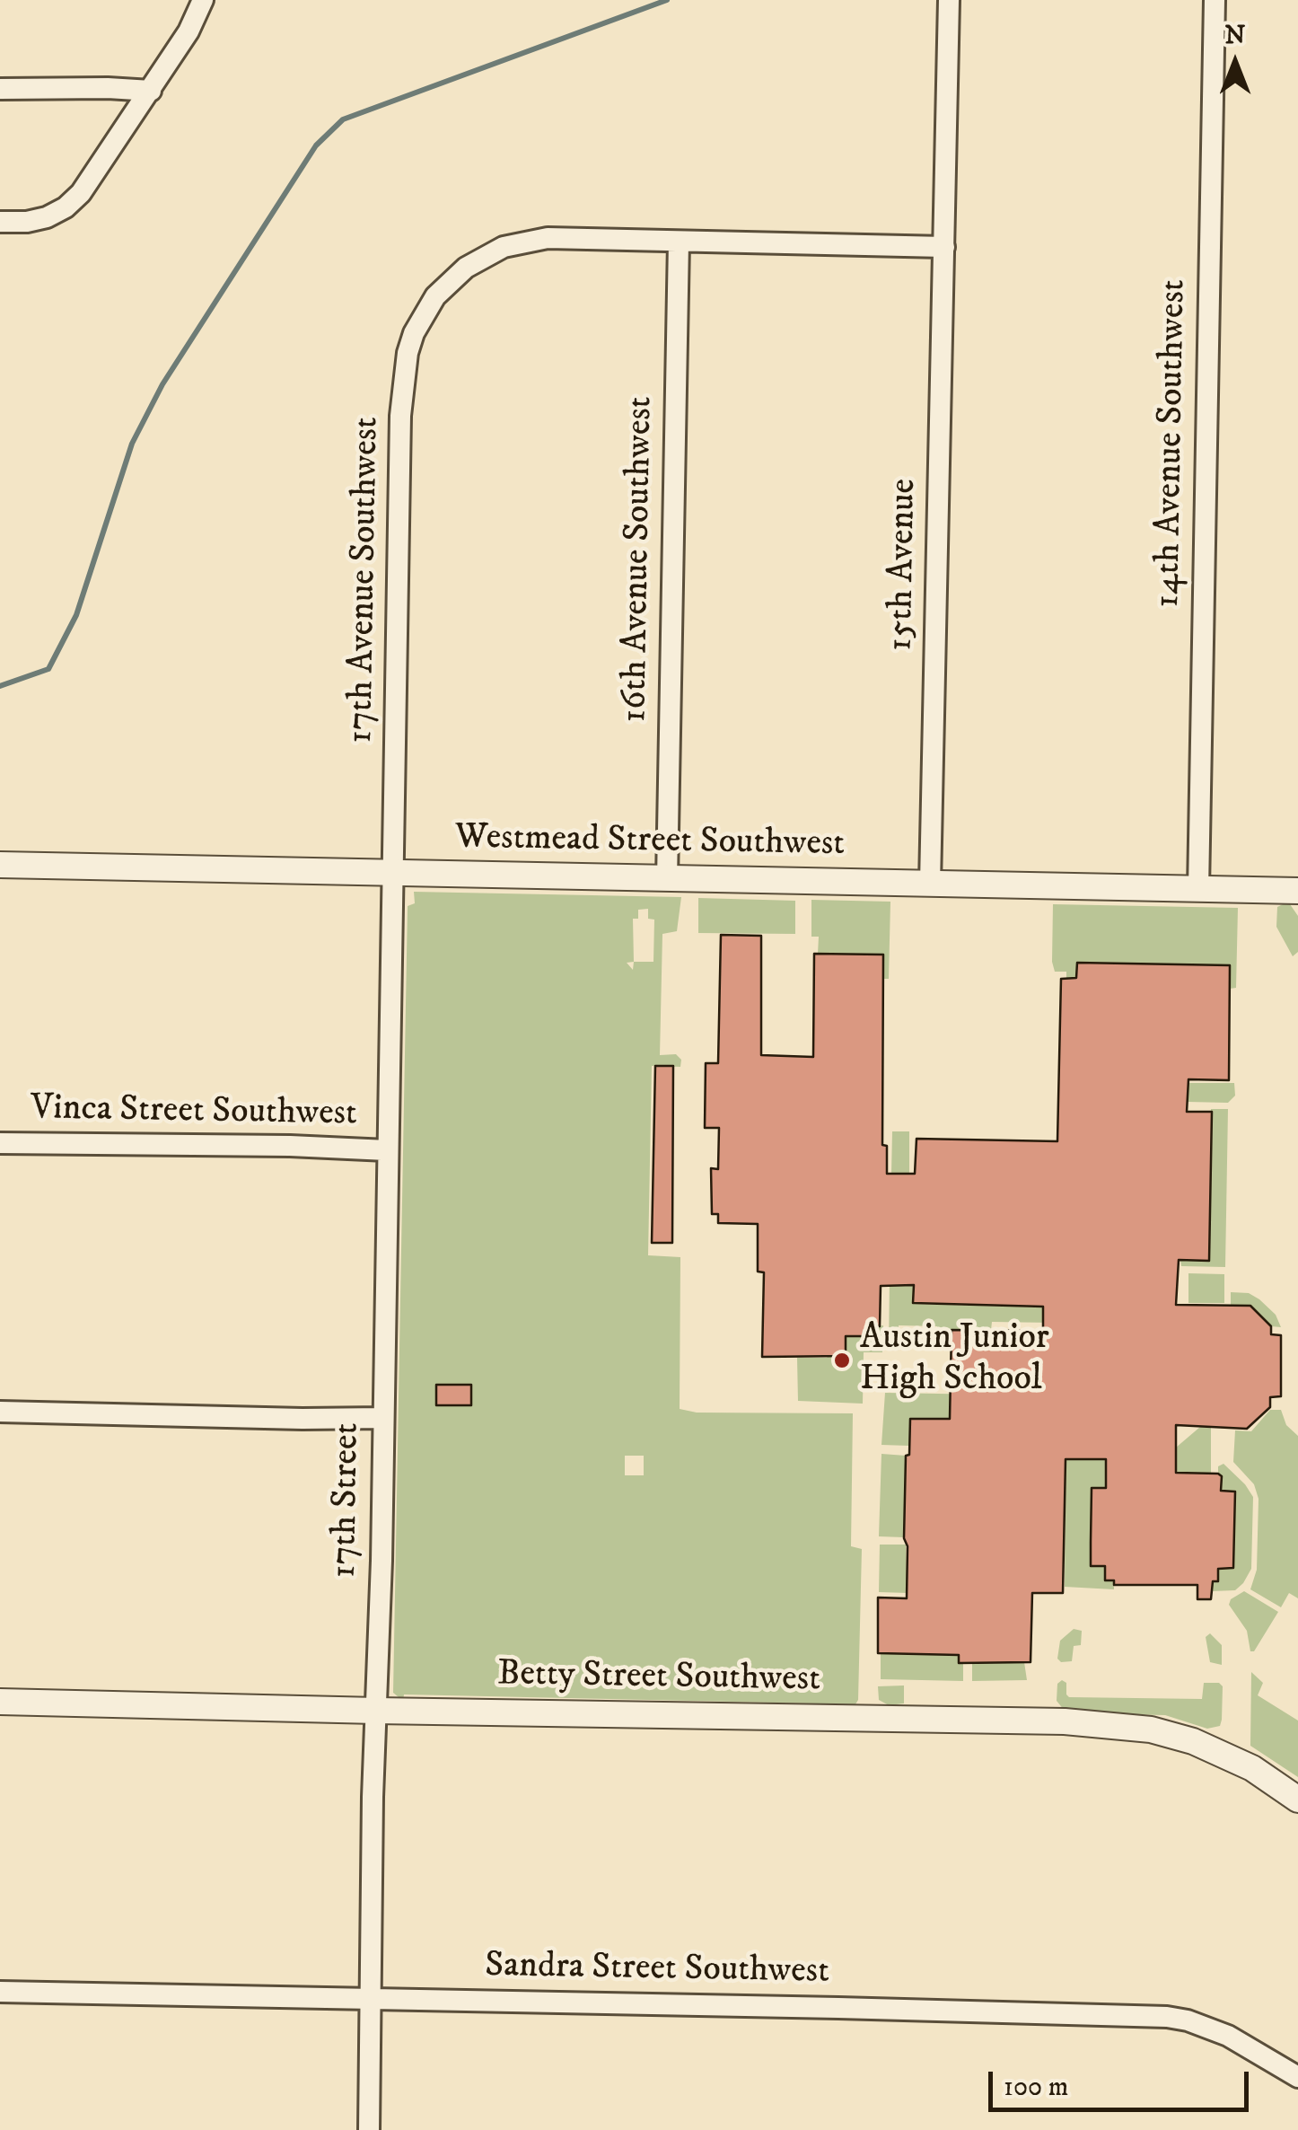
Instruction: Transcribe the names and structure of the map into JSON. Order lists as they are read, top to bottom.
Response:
{
  "streets": {
    "street": [
      "14th Avenue Southwest",
      "16th Avenue Southwest",
      "15th Avenue",
      "17th Avenue Southwest",
      "Westmead Street Southwest",
      "Vinca Street Southwest",
      "17th Street",
      "Betty Street Southwest",
      "Sandra Street Southwest"
    ]
  },
  "crossings": [
    ["14th Avenue Southwest", "Westmead Street Southwest"],
    ["16th Avenue Southwest", "17th Avenue Southwest"],
    ["16th Avenue Southwest", "Westmead Street Southwest"],
    ["15th Avenue", "17th Avenue Southwest"],
    ["15th Avenue", "Westmead Street Southwest"],
    ["17th Avenue Southwest", "Westmead Street Southwest"],
    ["17th Avenue Southwest", "17th Street"],
    ["Westmead Street Southwest", "17th Street"],
    ["Vinca Street Southwest", "17th Street"],
    ["17th Street", "Betty Street Southwest"],
    ["17th Street", "Sandra Street Southwest"]
  ],
  "places": ["Austin Junior High School"],
  "scale_bar": "100 m",
  "north": "top"
}
